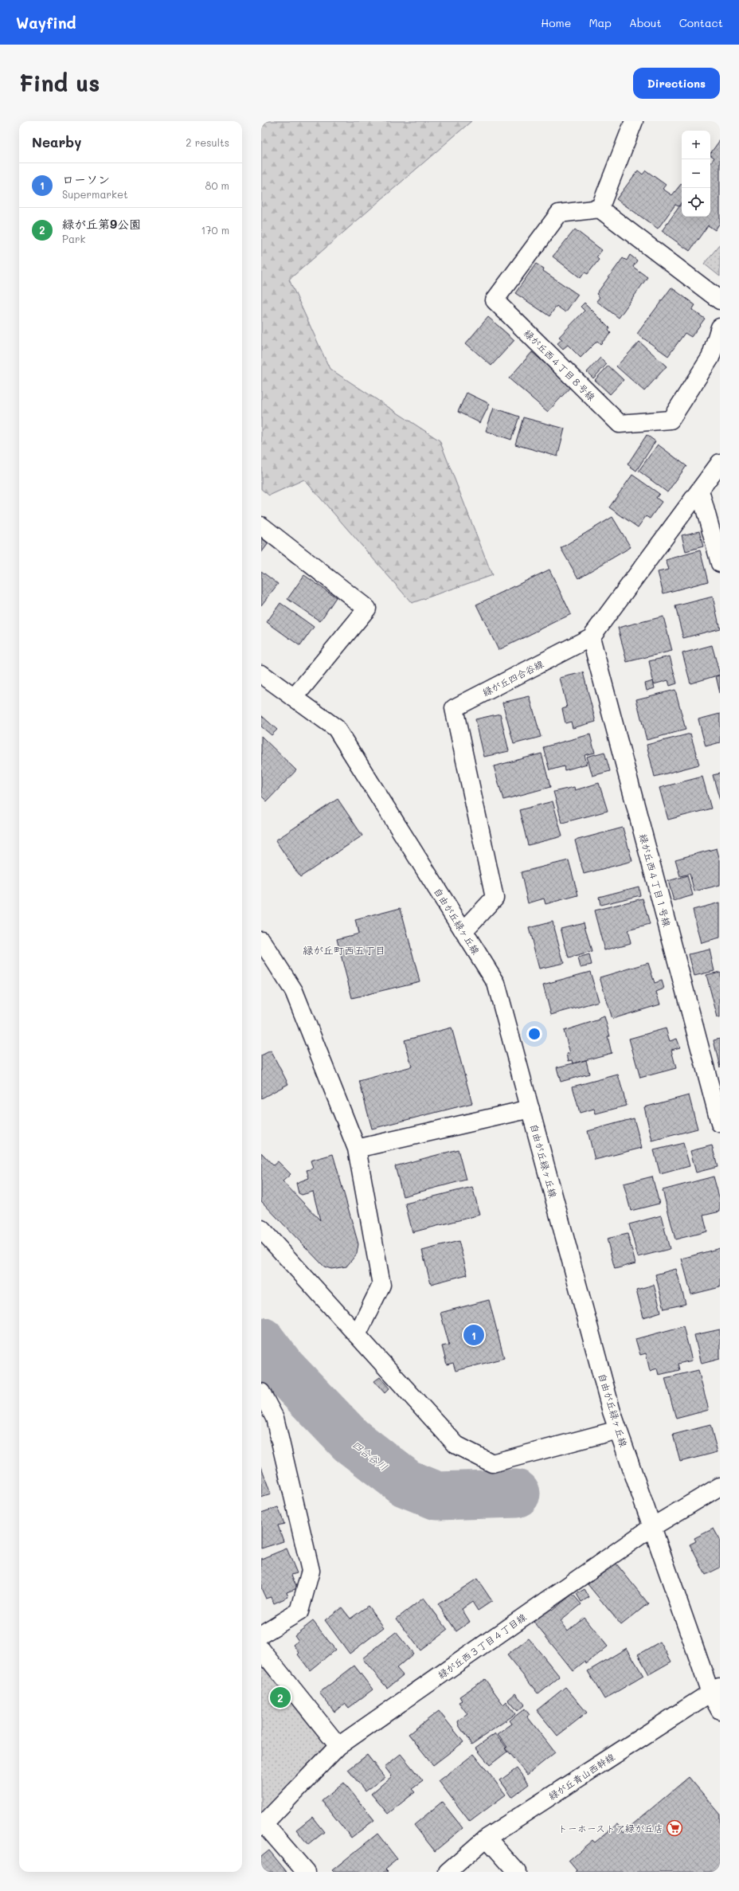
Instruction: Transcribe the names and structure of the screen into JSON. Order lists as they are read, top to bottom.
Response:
{
  "streets": {
    "street": [
      "緑が丘西４丁目８号線",
      "緑が丘四合谷線",
      "緑が丘西４丁目１号線",
      "自由が丘緑ヶ丘線",
      "緑が丘西３丁目４丁目線",
      "緑が丘青山西幹線"
    ]
  },
  "crossings": [
    ["緑が丘四合谷線", "緑が丘西４丁目１号線"],
    ["緑が丘四合谷線", "自由が丘緑ヶ丘線"],
    ["自由が丘緑ヶ丘線", "緑が丘西３丁目４丁目線"],
    ["自由が丘緑ヶ丘線", "緑が丘青山西幹線"]
  ],
  "districts": ["緑が丘町西五丁目"],
  "water": ["四合谷川"],
  "places": {
    "supermarket": ["トーホーストア緑が丘店"]
  },
  "page": {
    "header": "Wayfind",
    "nav": [
      "Home",
      "Map",
      "About",
      "Contact"
    ],
    "buttons": "Directions",
    "title": "Find us",
    "heading": ["Nearby", "2 results"],
    "map_buttons": ["+", "−"],
    "list": [
      {
        "mark": "1",
        "name": "ローソン",
        "note": "Supermarket",
        "value": "80 m"
      },
      {
        "mark": "2",
        "name": "緑が丘第9公園",
        "note": "Park",
        "value": "170 m"
      }
    ],
    "pins": ["1", "2"]
  }
}
